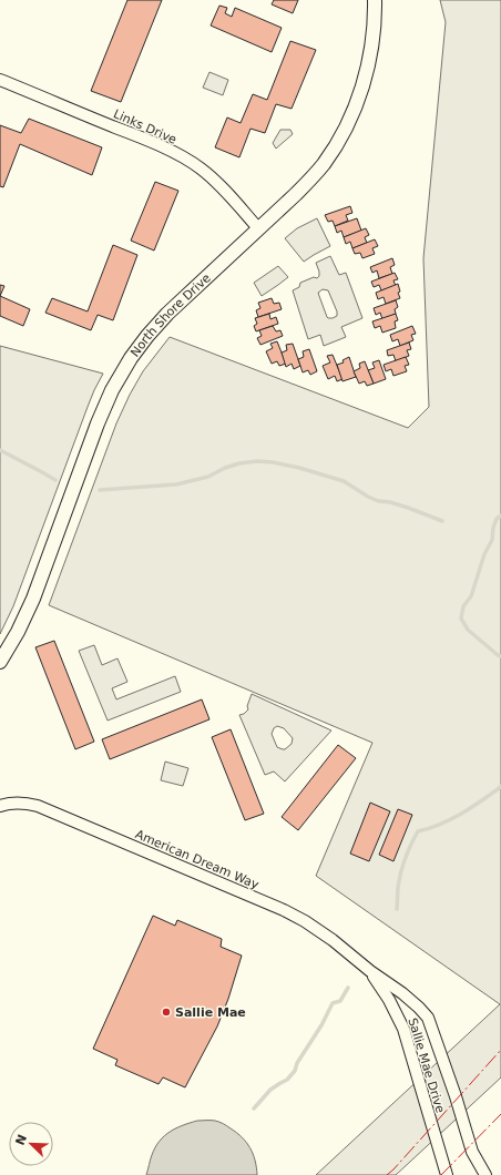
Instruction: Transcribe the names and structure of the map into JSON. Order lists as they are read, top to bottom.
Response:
{
  "streets": {
    "street": [
      "Links Drive",
      "North Shore Drive",
      "American Dream Way",
      "Sallie Mae Drive"
    ]
  },
  "crossings": [
    ["Links Drive", "North Shore Drive"],
    ["American Dream Way", "Sallie Mae Drive"]
  ],
  "places": ["Sallie Mae"],
  "north": "top left"
}
